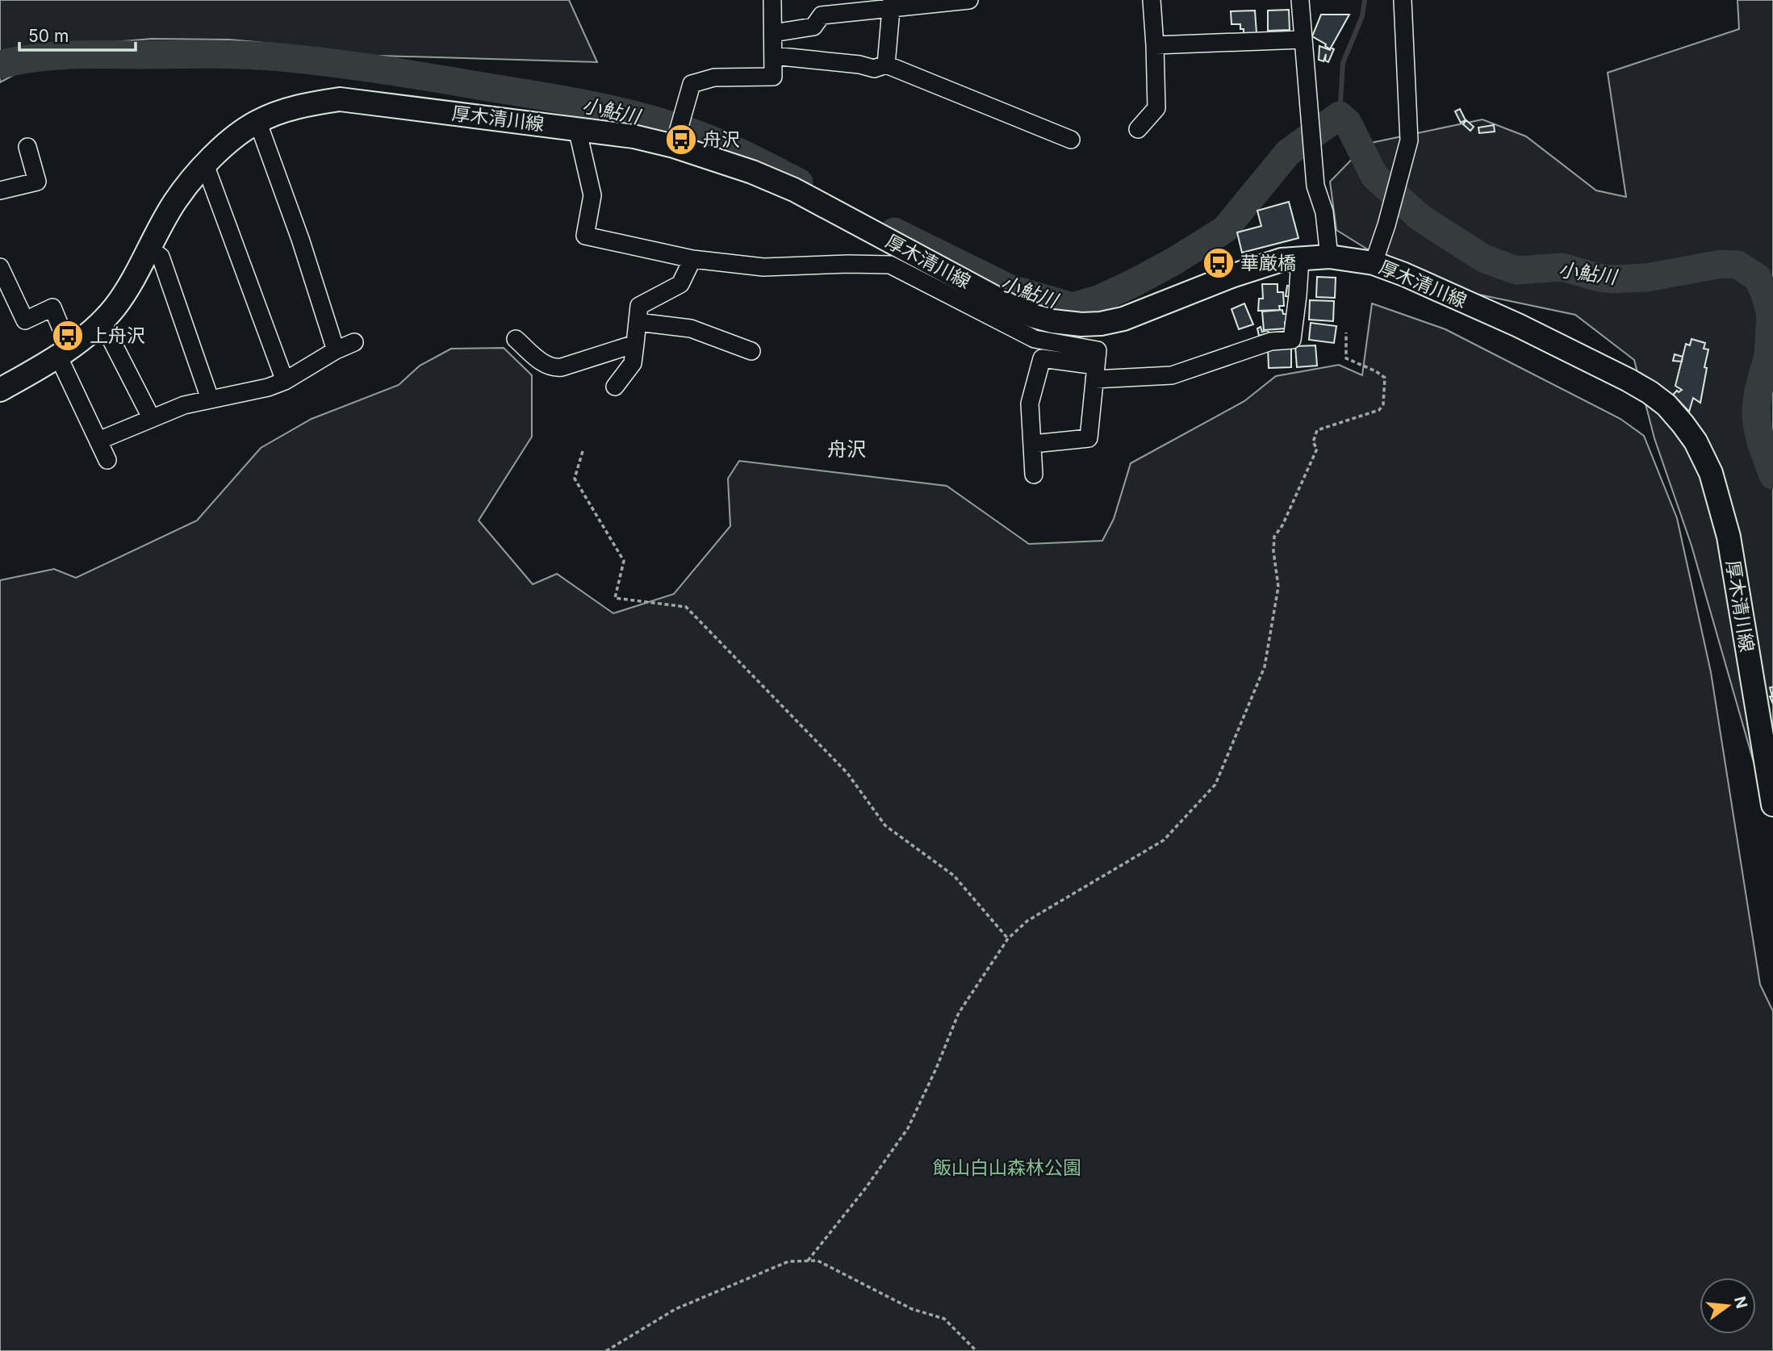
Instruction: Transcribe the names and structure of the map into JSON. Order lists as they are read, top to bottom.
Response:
{
  "streets": {
    "main road": ["厚木清川線"]
  },
  "districts": ["舟沢"],
  "water": ["小鮎川"],
  "parks": ["飯山白山森林公園"],
  "places": {
    "bus stop": ["舟沢", "華厳橋", "上舟沢"]
  },
  "scale_bar": "50 m",
  "north": "right"
}
